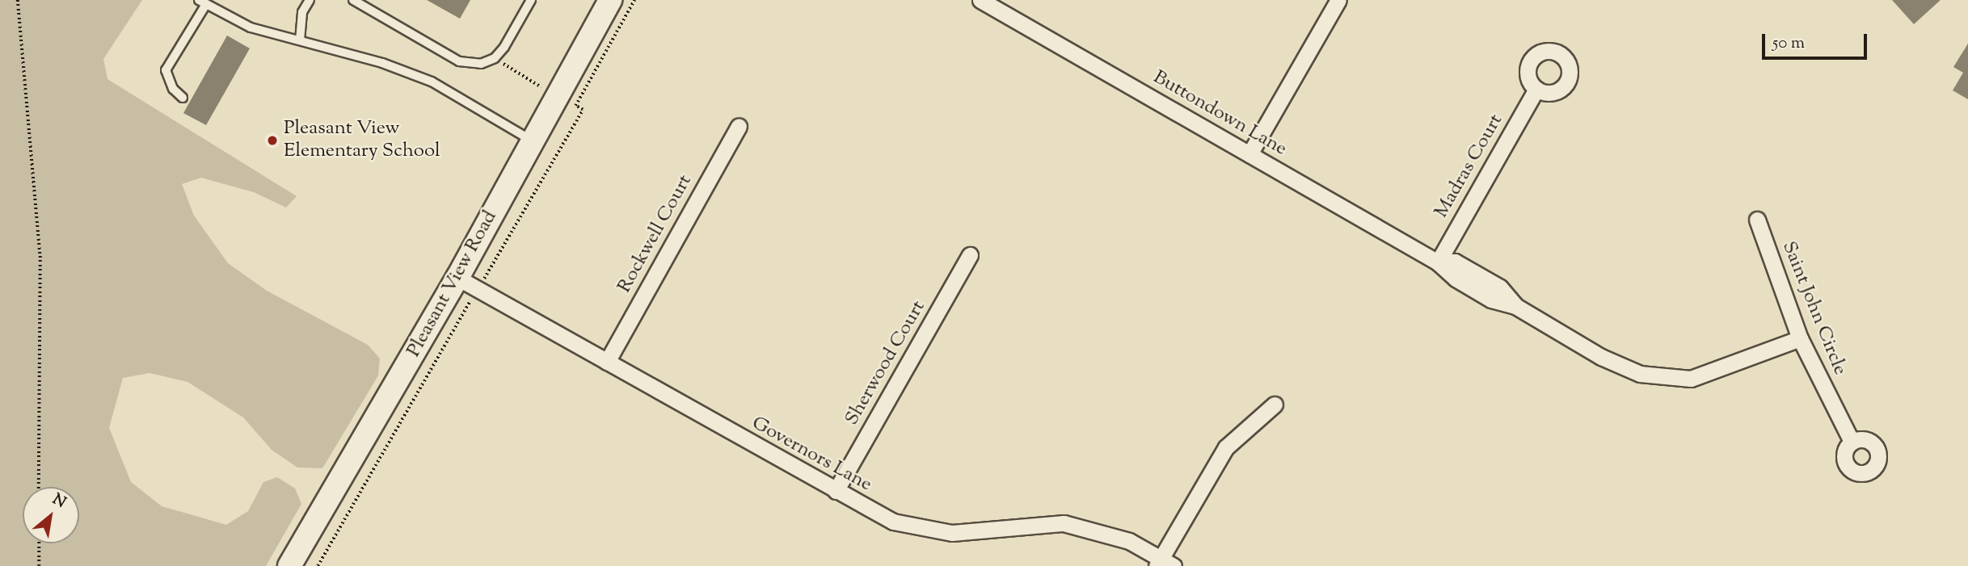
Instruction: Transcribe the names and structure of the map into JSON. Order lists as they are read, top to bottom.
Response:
{
  "streets": {
    "main road": ["Pleasant View Road"],
    "street": [
      "Buttondown Lane",
      "Madras Court",
      "Rockwell Court",
      "Saint John Circle",
      "Sherwood Court",
      "Governors Lane"
    ]
  },
  "crossings": [
    ["Buttondown Lane", "Madras Court"],
    ["Buttondown Lane", "Saint John Circle"],
    ["Rockwell Court", "Governors Lane"],
    ["Pleasant View Road", "Governors Lane"],
    ["Sherwood Court", "Governors Lane"]
  ],
  "places": ["Pleasant View Elementary School"],
  "scale_bar": "50 m",
  "north": "top right"
}
